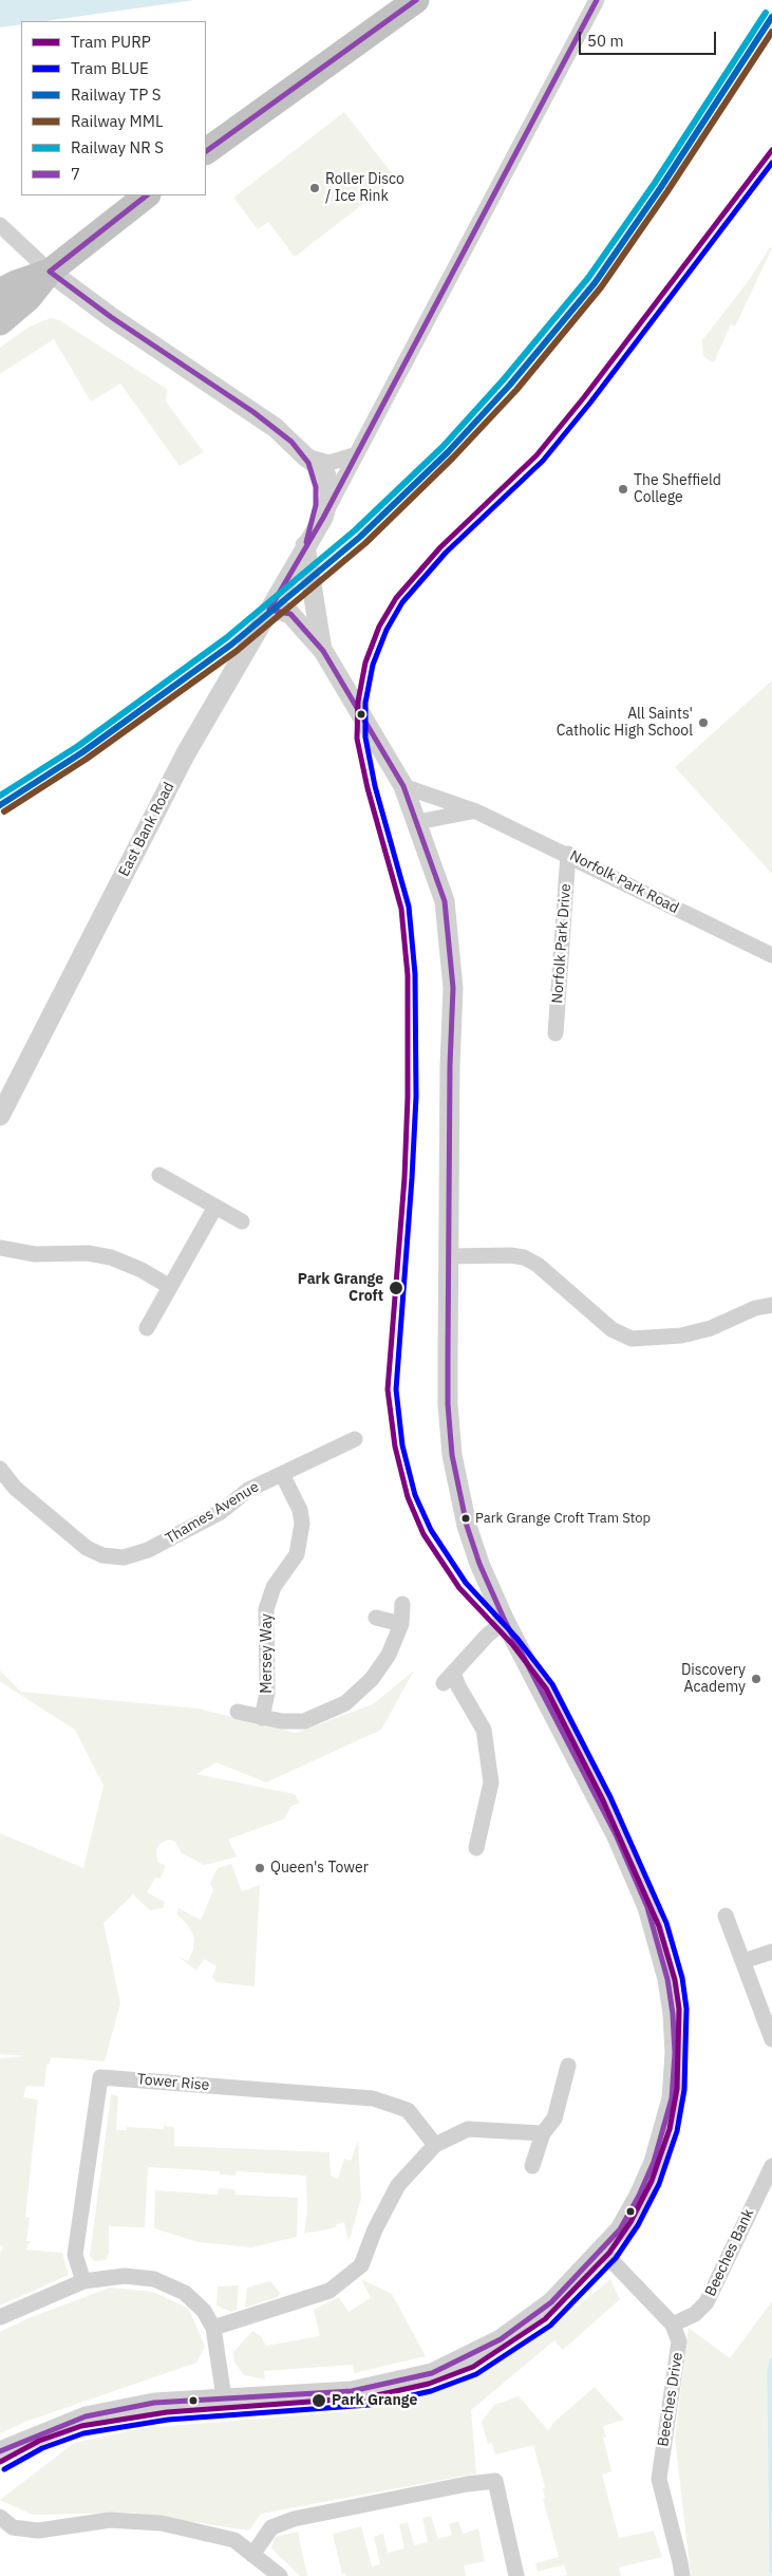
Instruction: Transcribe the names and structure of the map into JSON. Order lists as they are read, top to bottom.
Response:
{
  "streets": {
    "street": [
      "East Bank Road",
      "Norfolk Park Road",
      "Norfolk Park Drive",
      "Thames Avenue",
      "Mersey Way",
      "Tower Rise",
      "Beeches Bank",
      "Beeches Drive"
    ]
  },
  "crossings": [
    ["Norfolk Park Road", "Norfolk Park Drive"],
    ["Thames Avenue", "Mersey Way"],
    ["Beeches Bank", "Beeches Drive"]
  ],
  "places": [
    "Roller Disco / Ice Rink",
    "The Sheffield College",
    "All Saints' Catholic High School",
    "Park Grange Croft",
    "Park Grange Croft Tram Stop",
    "Discovery Academy",
    "Queen's Tower",
    "Park Grange"
  ],
  "lines": [
    "transit line 7",
    "rail line MML",
    "tram line PURP",
    "tram line BLUE"
  ],
  "legend": [
    "Tram PURP",
    "Tram BLUE",
    "Railway TP S",
    "Railway MML",
    "Railway NR S",
    "7"
  ],
  "scale_bar": "50 m"
}
